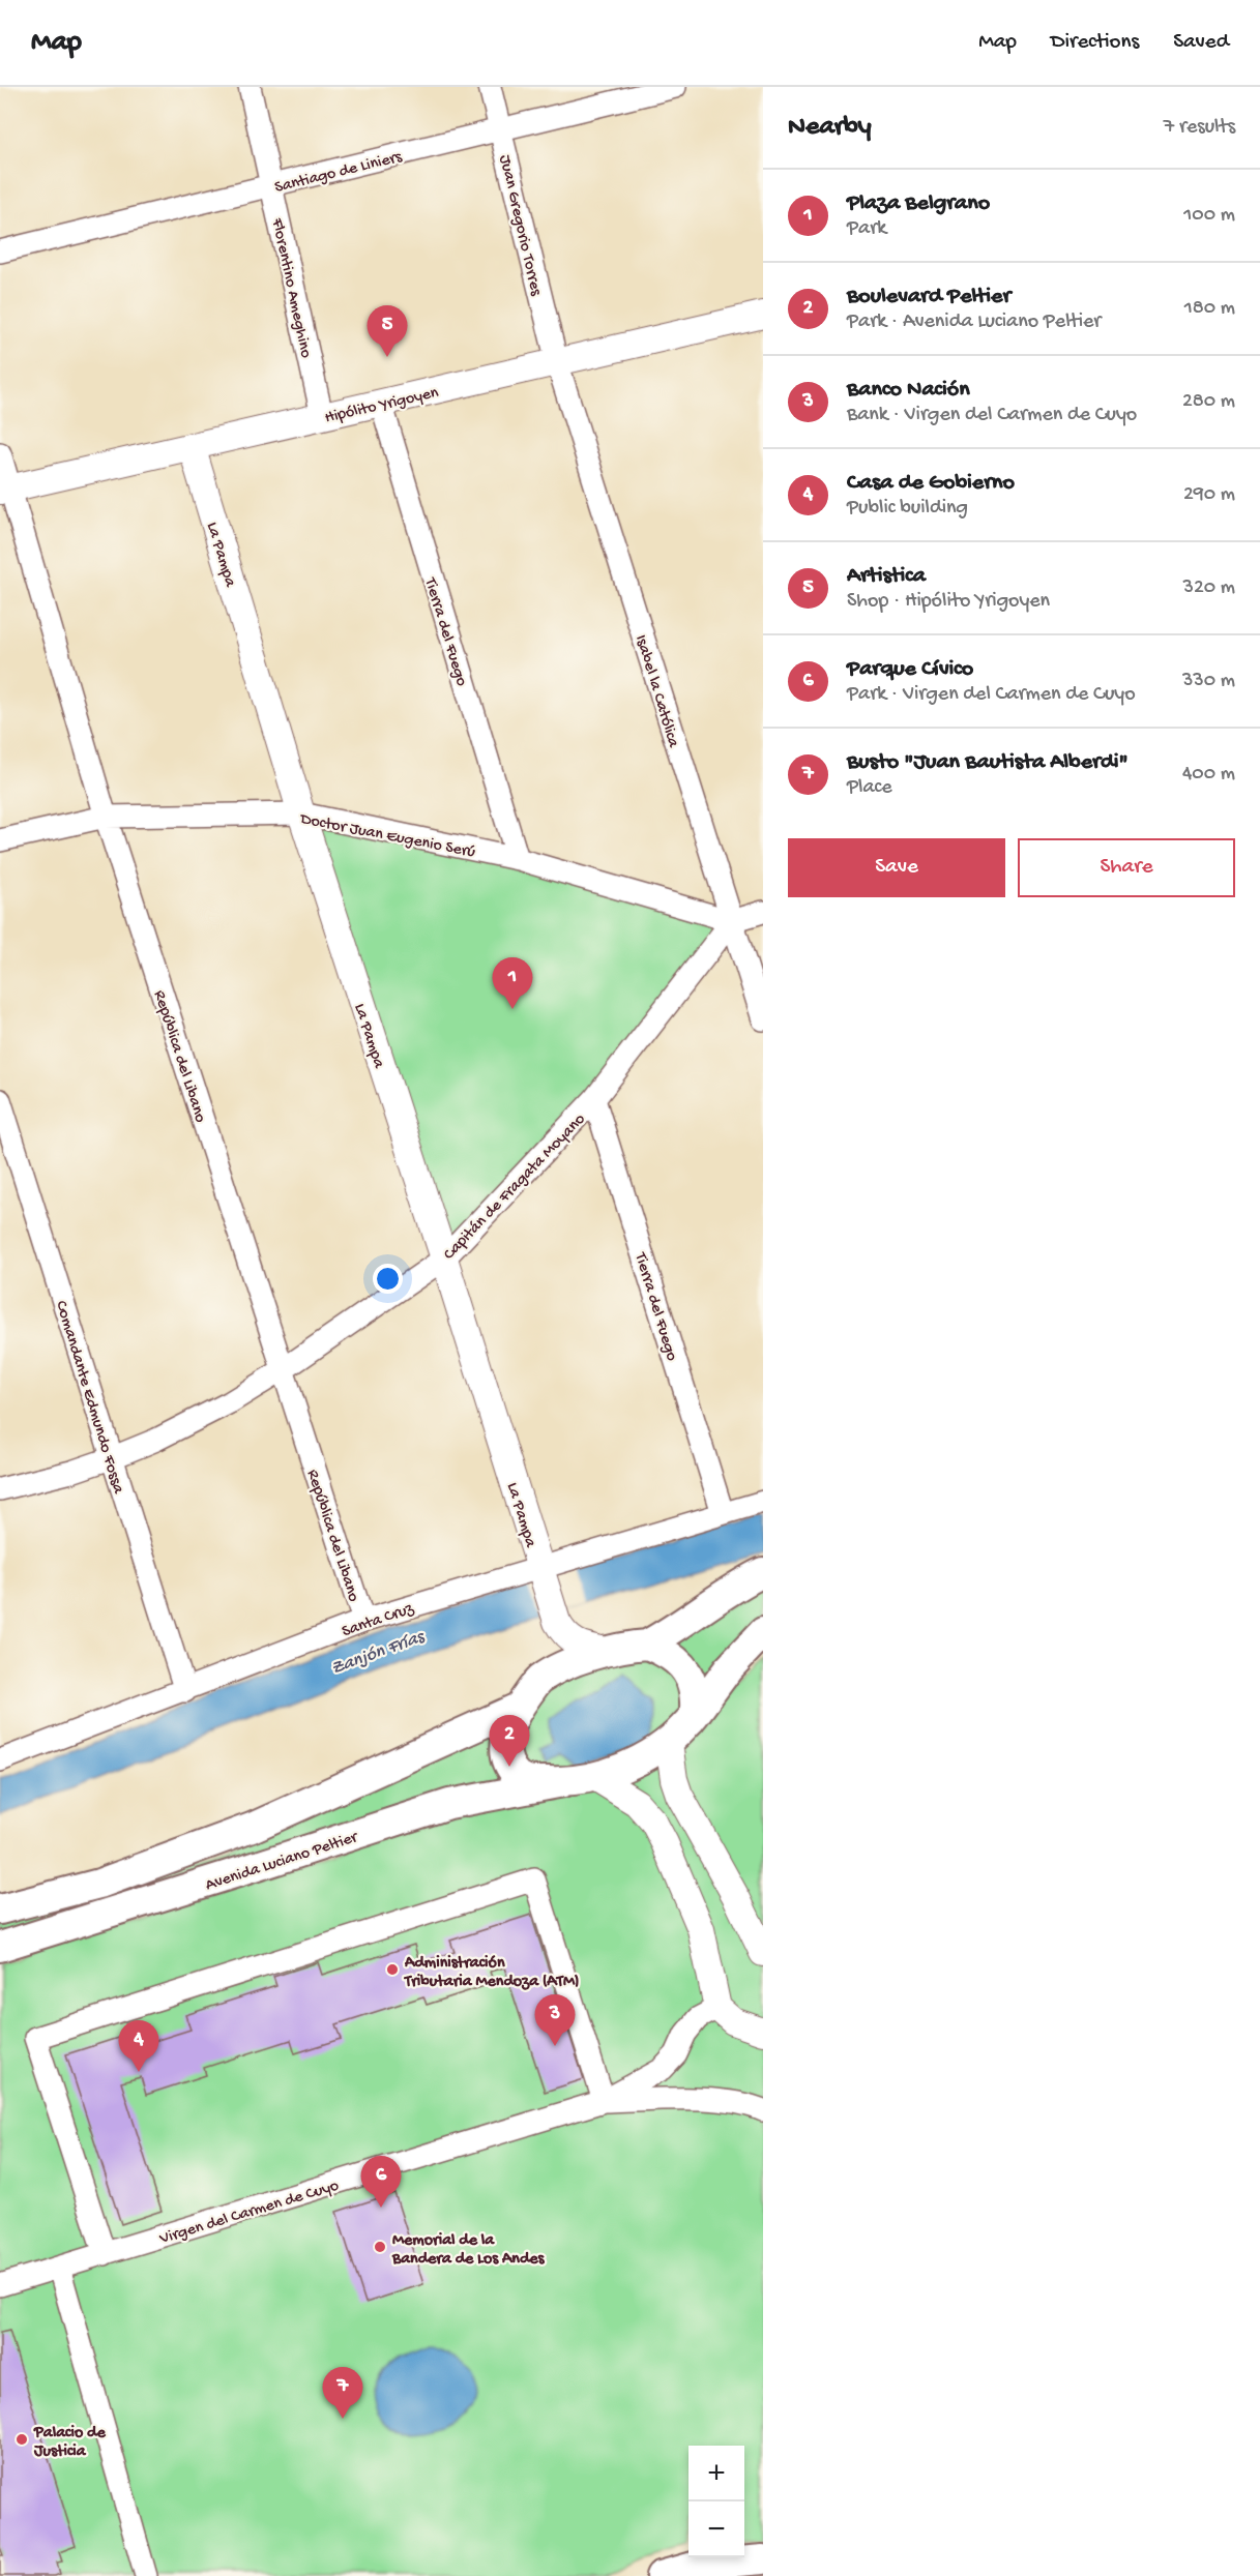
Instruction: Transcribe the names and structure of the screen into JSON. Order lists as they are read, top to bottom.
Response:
{
  "streets": {
    "main road": ["Avenida Luciano Peltier"],
    "street": [
      "Santiago de Liniers",
      "Juan Gregorio Torres",
      "Florentino Ameghino",
      "Hipólito Yrigoyen",
      "La Pampa",
      "Tierra del Fuego",
      "Isabel la Católica",
      "Doctor Juan Eugenio Serú",
      "República del Libano",
      "Capitán de Fragata Moyano",
      "Comandante Edmundo Fossa",
      "Santa Cruz",
      "Virgen del Carmen de Cuyo"
    ]
  },
  "crossings": [
    ["Santiago de Liniers", "Juan Gregorio Torres"],
    ["Santiago de Liniers", "Florentino Ameghino"],
    ["Juan Gregorio Torres", "Hipólito Yrigoyen"],
    ["Juan Gregorio Torres", "Isabel la Católica"],
    ["Florentino Ameghino", "Hipólito Yrigoyen"],
    ["Hipólito Yrigoyen", "La Pampa"],
    ["Hipólito Yrigoyen", "Tierra del Fuego"],
    ["Hipólito Yrigoyen", "Isabel la Católica"],
    ["Hipólito Yrigoyen", "República del Libano"],
    ["La Pampa", "Doctor Juan Eugenio Serú"],
    ["La Pampa", "Capitán de Fragata Moyano"],
    ["La Pampa", "Santa Cruz"],
    ["La Pampa", "Avenida Luciano Peltier"],
    ["Tierra del Fuego", "Doctor Juan Eugenio Serú"],
    ["Tierra del Fuego", "Capitán de Fragata Moyano"],
    ["Tierra del Fuego", "Santa Cruz"],
    ["Isabel la Católica", "Doctor Juan Eugenio Serú"],
    ["Isabel la Católica", "Capitán de Fragata Moyano"],
    ["Doctor Juan Eugenio Serú", "República del Libano"],
    ["Doctor Juan Eugenio Serú", "Capitán de Fragata Moyano"],
    ["República del Libano", "Capitán de Fragata Moyano"],
    ["República del Libano", "Santa Cruz"],
    ["Capitán de Fragata Moyano", "Comandante Edmundo Fossa"],
    ["Comandante Edmundo Fossa", "Santa Cruz"]
  ],
  "water": ["Zanjón Frías"],
  "places": ["Administración Tributaria Mendoza (ATM)", "Memorial de la Bandera de Los Andes", "Palacio de Justicia"],
  "page": {
    "header": "Map",
    "nav": ["Map", "Directions", "Saved"],
    "heading": ["Nearby", "7 results"],
    "list": [
      {
        "mark": "1",
        "name": "Plaza Belgrano",
        "note": "Park",
        "value": "100 m"
      },
      {
        "mark": "2",
        "name": "Boulevard Peltier",
        "note": "Park · Avenida Luciano Peltier",
        "value": "180 m"
      },
      {
        "mark": "3",
        "name": "Banco Nación",
        "note": "Bank · Virgen del Carmen de Cuyo",
        "value": "280 m"
      },
      {
        "mark": "4",
        "name": "Casa de Gobierno",
        "note": "Public building",
        "value": "290 m"
      },
      {
        "mark": "5",
        "name": "Artistica",
        "note": "Shop · Hipólito Yrigoyen",
        "value": "320 m"
      },
      {
        "mark": "6",
        "name": "Parque Cívico",
        "note": "Park · Virgen del Carmen de Cuyo",
        "value": "330 m"
      },
      {
        "mark": "7",
        "name": "Busto \"Juan Bautista Alberdi\"",
        "note": "Place",
        "value": "400 m"
      }
    ],
    "pins": [
      "5",
      "1",
      "2",
      "3",
      "4",
      "6",
      "7"
    ],
    "buttons": ["Save", "Share"],
    "map_buttons": ["+", "−"]
  }
}
